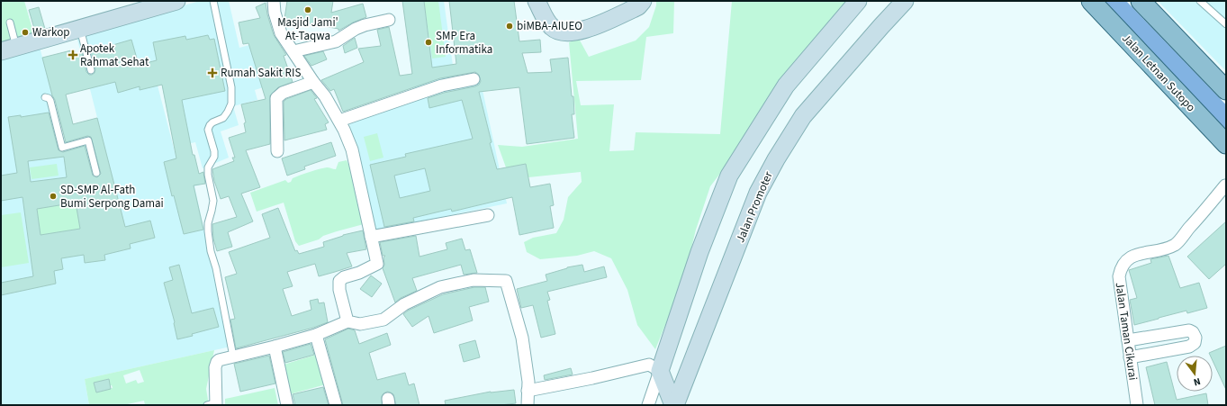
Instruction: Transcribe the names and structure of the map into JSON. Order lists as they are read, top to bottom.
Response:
{
  "streets": {
    "main road": ["Jalan Letnan Sutopo"],
    "street": ["Jalan Promoter", "Jalan Taman Cikurai"]
  },
  "places": {
    "other": [
      "Masjid Jami' At-Taqwa",
      "biMBA-AIUEO",
      "Warkop",
      "SMP Era Informatika",
      "SD-SMP Al-Fath Bumi Serpong Damai"
    ],
    "health": ["Apotek Rahmat Sehat", "Rumah Sakit RIS"]
  },
  "north": "bottom"
}
